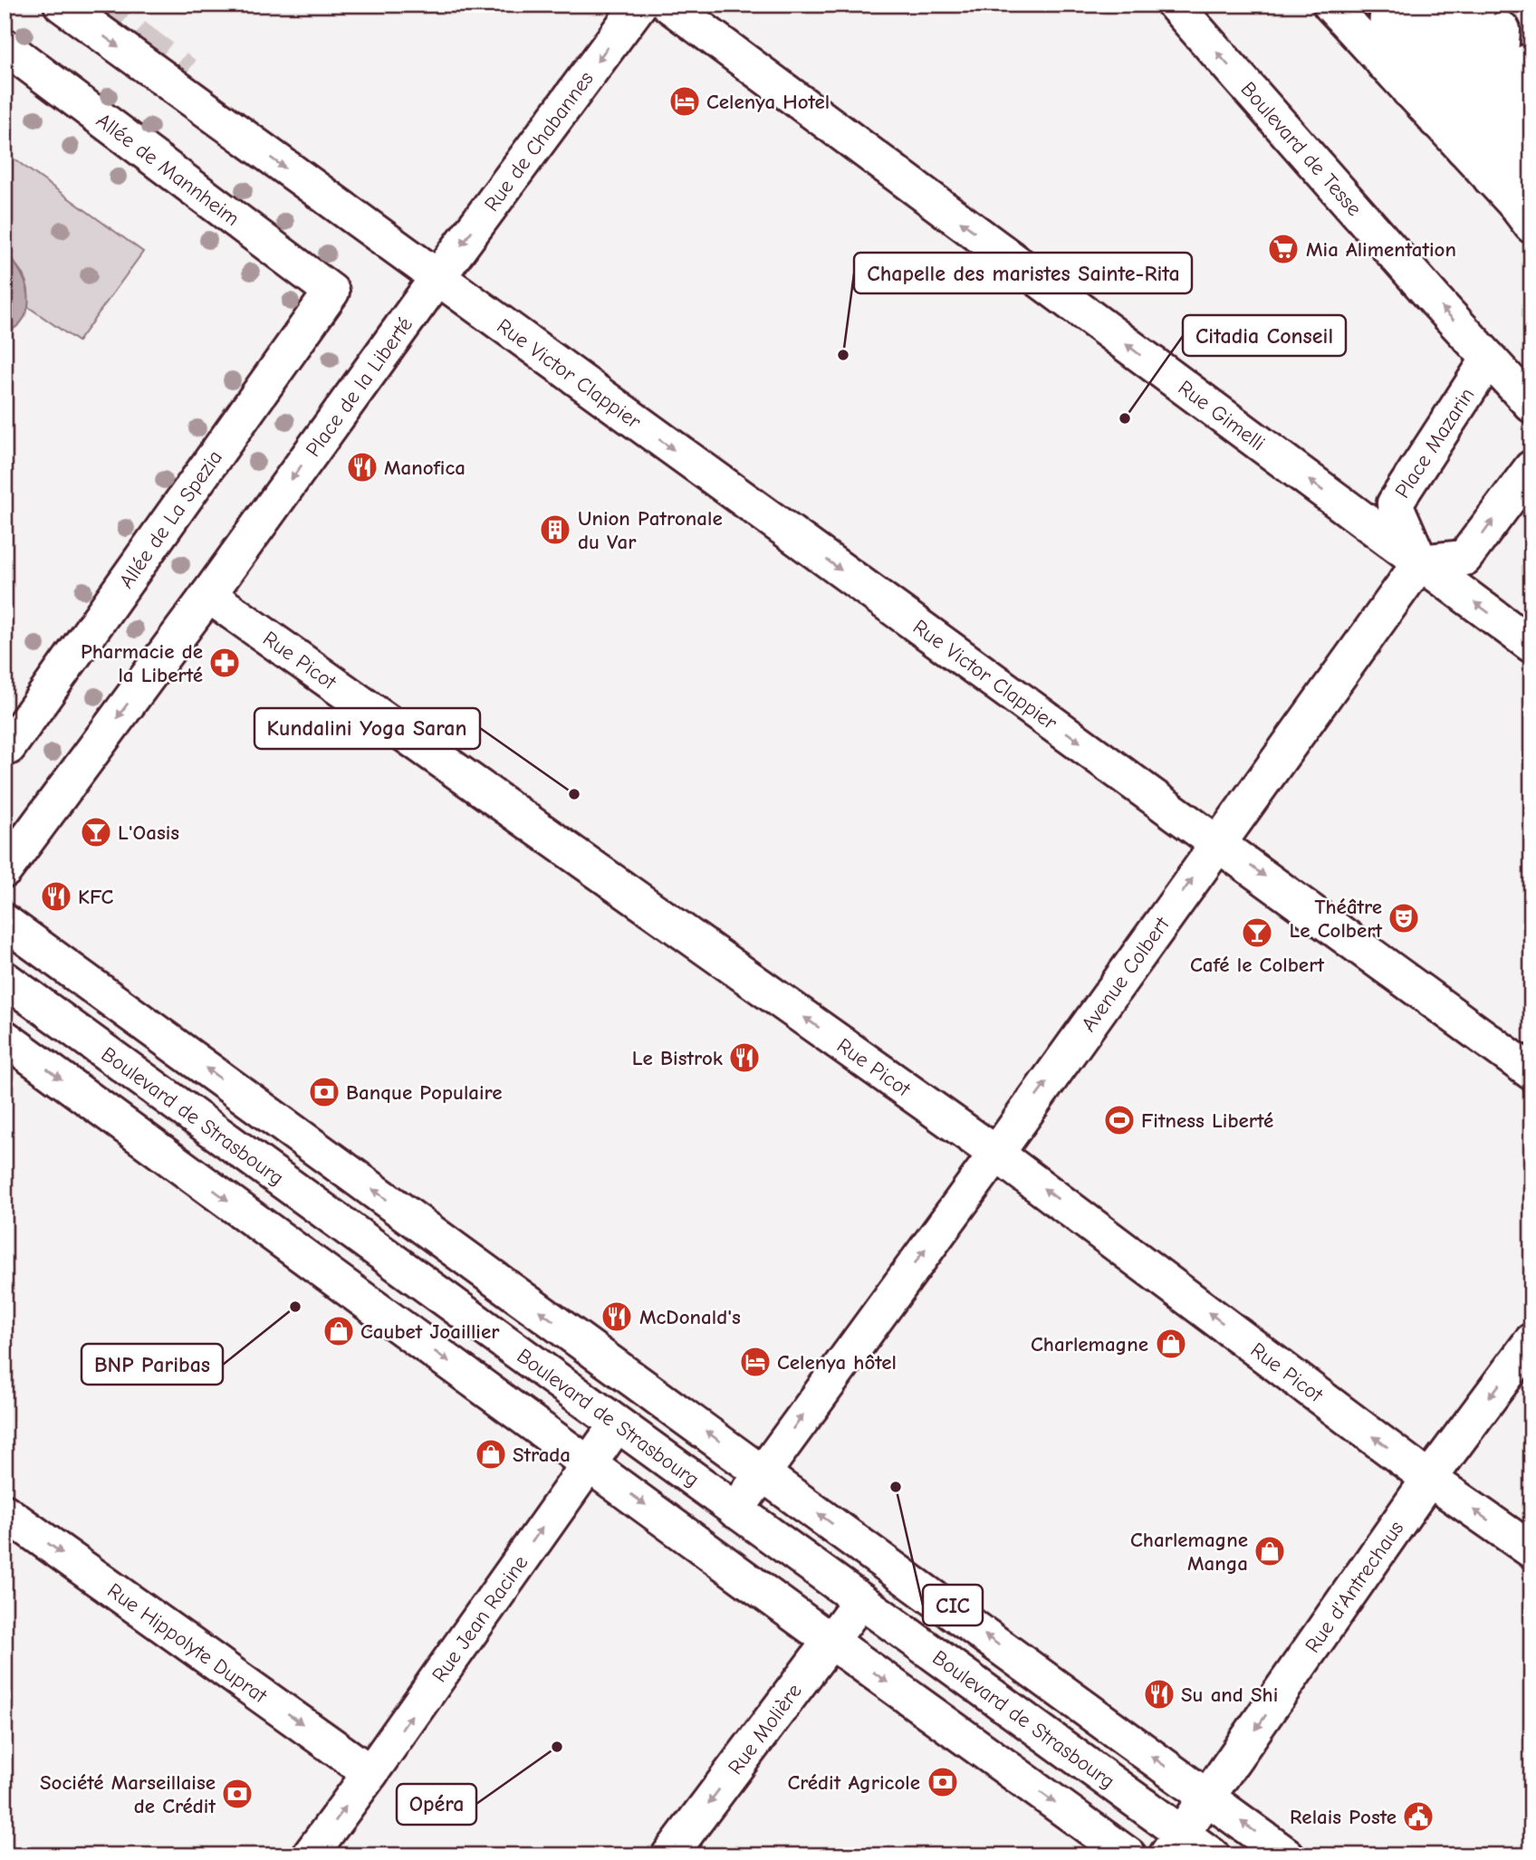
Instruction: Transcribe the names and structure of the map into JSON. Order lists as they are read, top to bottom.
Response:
{
  "streets": {
    "street": [
      "Rue de Chabannes",
      "Boulevard de Tesse",
      "Allée de Mannheim",
      "Rue Victor Clappier",
      "Place de la Liberté",
      "Rue Gimelli",
      "Place Mazarin",
      "Allée de La Spezia",
      "Rue Picot",
      "Avenue Colbert",
      "Boulevard de Strasbourg",
      "Rue d'Antrechaus",
      "Rue Jean Racine",
      "Rue Hippolyte Duprat",
      "Rue Molière"
    ]
  },
  "crossings": [
    ["Rue de Chabannes", "Rue Victor Clappier"],
    ["Rue de Chabannes", "Place de la Liberté"],
    ["Boulevard de Tesse", "Place Mazarin"],
    ["Allée de Mannheim", "Allée de La Spezia"],
    ["Rue Victor Clappier", "Place de la Liberté"],
    ["Rue Victor Clappier", "Avenue Colbert"],
    ["Place de la Liberté", "Rue Picot"],
    ["Rue Gimelli", "Place Mazarin"],
    ["Rue Gimelli", "Avenue Colbert"],
    ["Place Mazarin", "Avenue Colbert"],
    ["Rue Picot", "Avenue Colbert"],
    ["Rue Picot", "Rue d'Antrechaus"],
    ["Avenue Colbert", "Boulevard de Strasbourg"],
    ["Boulevard de Strasbourg", "Rue d'Antrechaus"],
    ["Boulevard de Strasbourg", "Rue Jean Racine"],
    ["Boulevard de Strasbourg", "Rue Molière"],
    ["Rue Jean Racine", "Rue Hippolyte Duprat"]
  ],
  "one_way": [
    "Rue de Chabannes",
    "Rue Victor Clappier",
    "Place de la Liberté",
    "Rue Gimelli",
    "Rue Picot",
    "Avenue Colbert",
    "Rue d'Antrechaus",
    "Rue Jean Racine",
    "Rue Hippolyte Duprat",
    "Rue Molière"
  ],
  "places": {
    "hotel": ["Celenya Hotel", "Celenya hôtel"],
    "supermarket": ["Mia Alimentation"],
    "other": [
      "Chapelle des maristes Sainte-Rita",
      "Citadia Conseil",
      "Kundalini Yoga Saran",
      "BNP Paribas",
      "CIC",
      "Opéra"
    ],
    "restaurant": [
      "Manofica",
      "KFC",
      "Le Bistrok",
      "McDonald's",
      "Su and Shi"
    ],
    "building": ["Union Patronale du Var"],
    "pharmacy": ["Pharmacie de la Liberté"],
    "bar": ["L'Oasis", "Café le Colbert"],
    "theatre": ["Théâtre Le Colbert"],
    "bank": ["Banque Populaire", "Crédit Agricole", "Société Marseillaise de Crédit"],
    "sports": ["Fitness Liberté"],
    "shop": [
      "Caubet Joaillier",
      "Charlemagne",
      "Strada",
      "Charlemagne Manga"
    ],
    "public building": ["Relais Poste"]
  }
}
